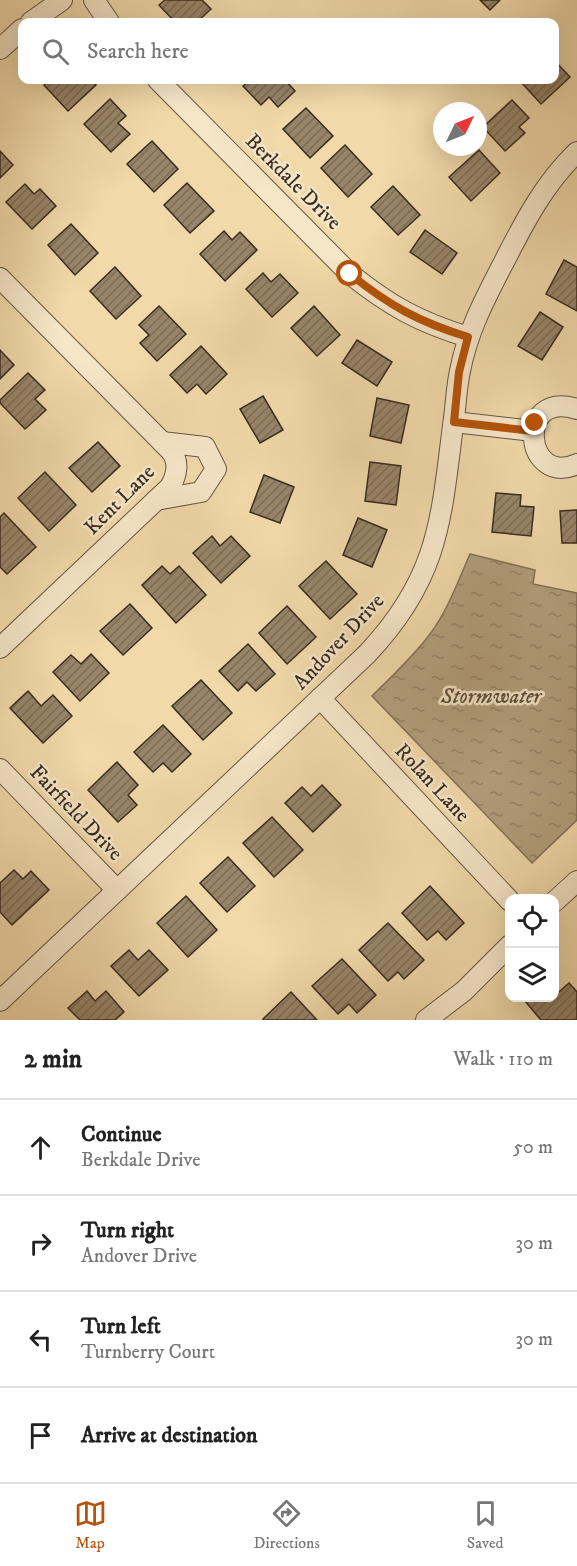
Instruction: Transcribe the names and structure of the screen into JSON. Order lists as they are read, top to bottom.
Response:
{
  "streets": {
    "street": [
      "Berkdale Drive",
      "Kent Lane",
      "Andover Drive",
      "Rolan Lane",
      "Fairfield Drive"
    ]
  },
  "crossings": [
    ["Berkdale Drive", "Andover Drive"],
    ["Andover Drive", "Rolan Lane"],
    ["Andover Drive", "Fairfield Drive"]
  ],
  "water": ["Stormwater"],
  "north": "top right",
  "page": {
    "search": "Search here",
    "heading": ["2 min", "Walk · 110 m"],
    "list": [
      ["Continue", "Berkdale Drive", "50 m"],
      ["Turn right", "Andover Drive", "30 m"],
      ["Turn left", "Turnberry Court", "30 m"],
      "Arrive at destination"
    ],
    "nav": ["Map", "Directions", "Saved"]
  }
}
